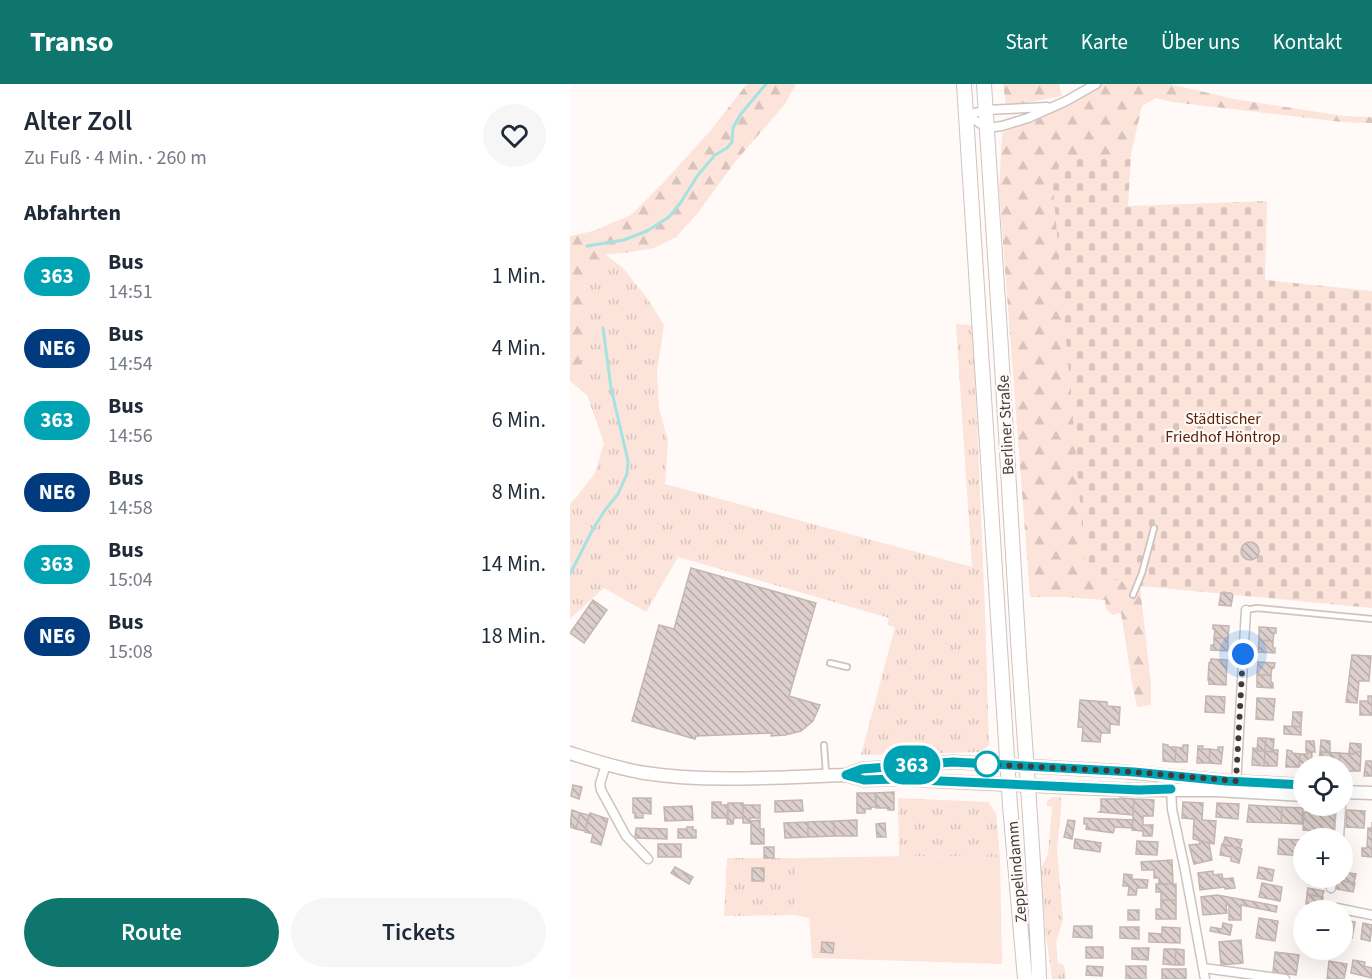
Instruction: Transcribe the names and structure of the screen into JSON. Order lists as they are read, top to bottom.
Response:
{
  "streets": {
    "main road": ["Berliner Straße", "Zeppelindamm"]
  },
  "crossings": [
    ["Berliner Straße", "Zeppelindamm"]
  ],
  "parks": ["Städtischer Friedhof Höntrop"],
  "lines": ["bus line 363"],
  "page": {
    "header": "Transo",
    "nav": [
      "Start",
      "Karte",
      "Über uns",
      "Kontakt"
    ],
    "heading": [
      ["Alter Zoll", "Zu Fuß · 4 Min. · 260 m"],
      "Abfahrten"
    ],
    "on_map": "363",
    "list": [
      {
        "mark": "363",
        "name": "Bus",
        "note": "14:51",
        "value": "1 Min."
      },
      {
        "mark": "NE6",
        "name": "Bus",
        "note": "14:54",
        "value": "4 Min."
      },
      {
        "mark": "363",
        "name": "Bus",
        "note": "14:56",
        "value": "6 Min."
      },
      {
        "mark": "NE6",
        "name": "Bus",
        "note": "14:58",
        "value": "8 Min."
      },
      {
        "mark": "363",
        "name": "Bus",
        "note": "15:04",
        "value": "14 Min."
      },
      {
        "mark": "NE6",
        "name": "Bus",
        "note": "15:08",
        "value": "18 Min."
      }
    ],
    "map_buttons": ["+", "−"],
    "buttons": ["Route", "Tickets"]
  }
}
